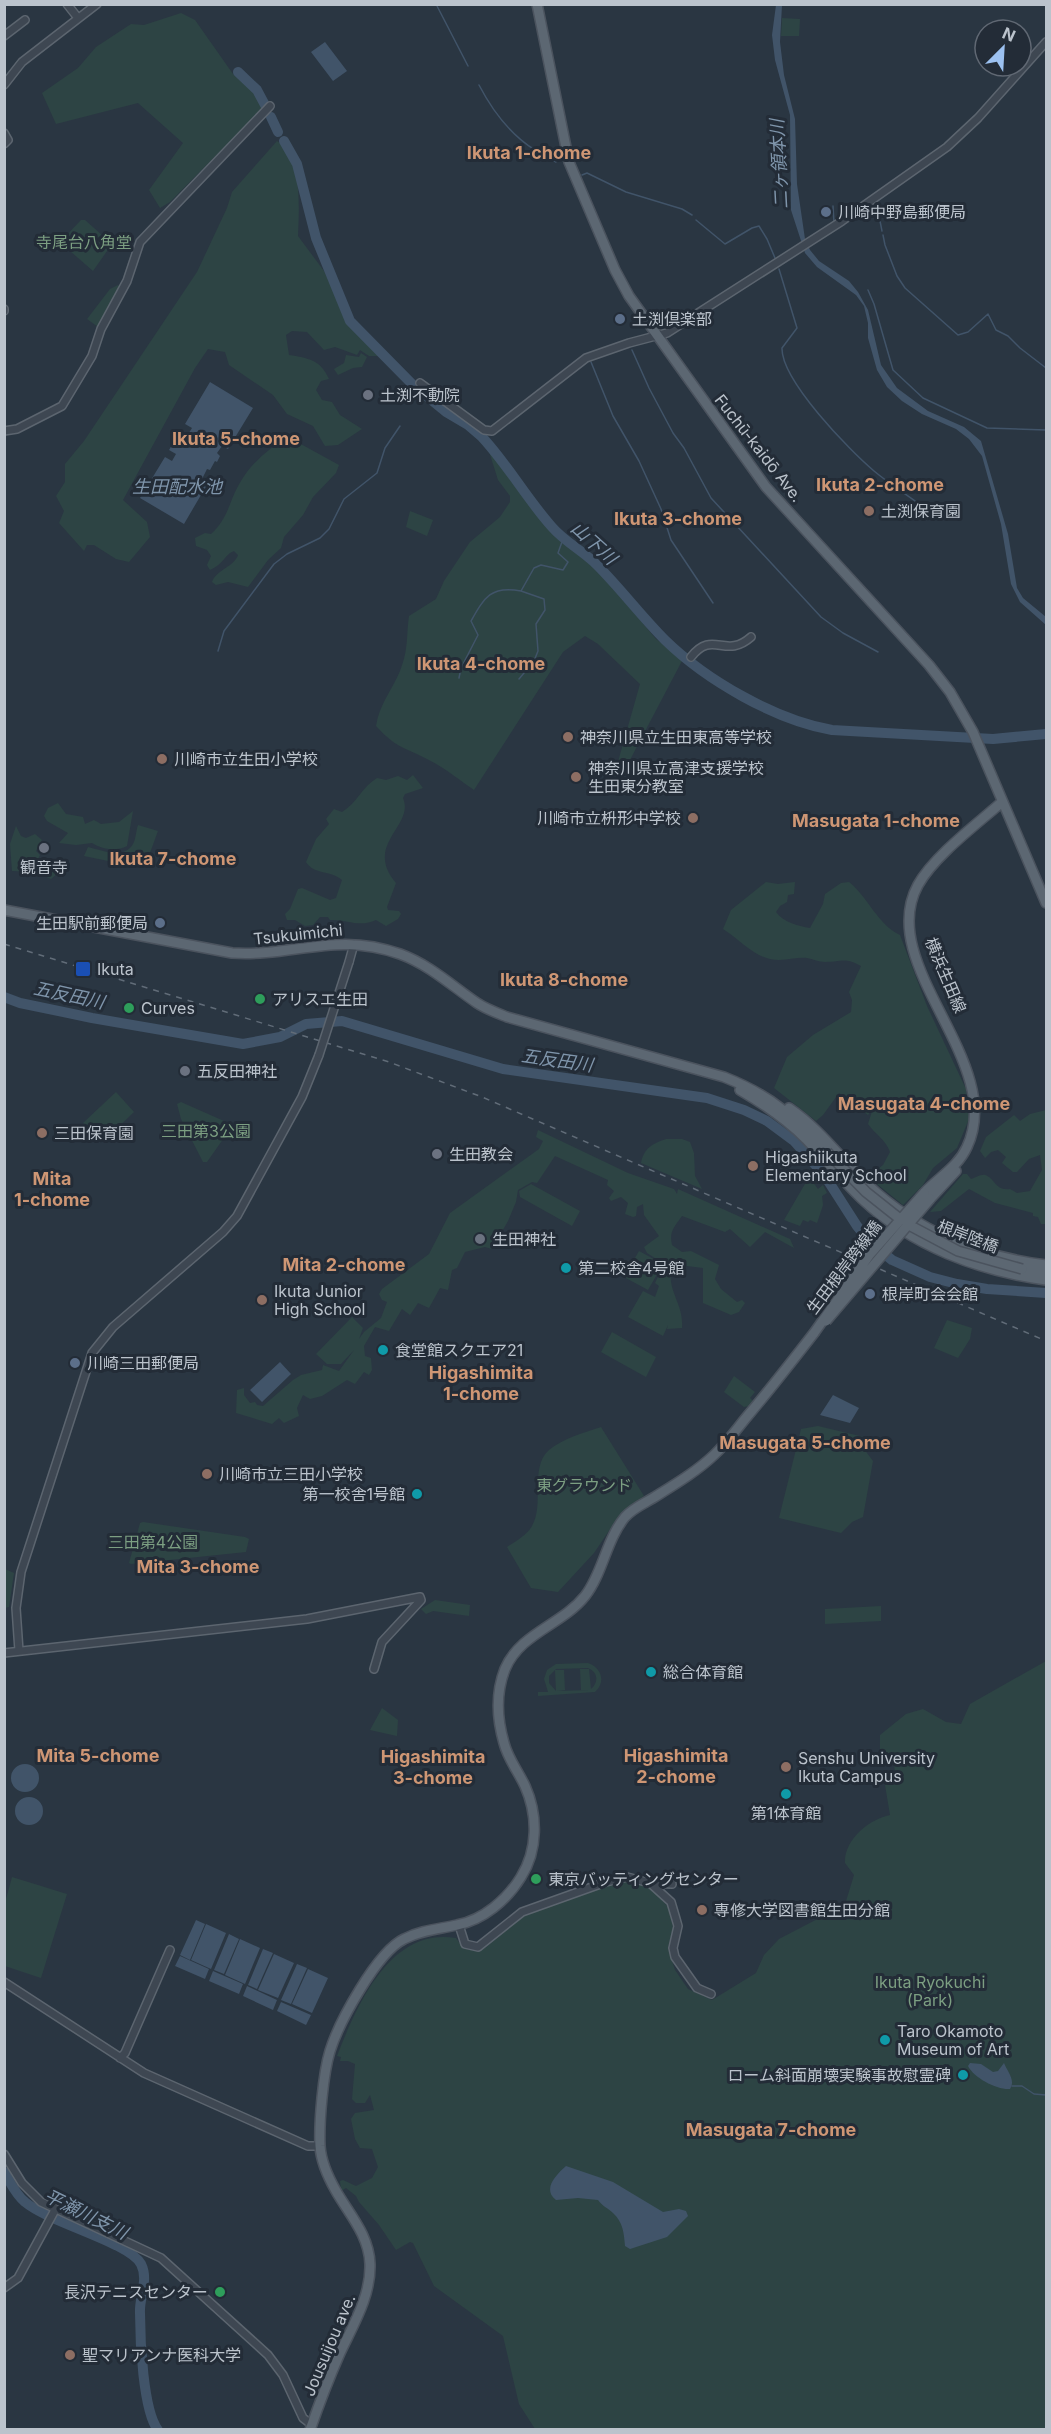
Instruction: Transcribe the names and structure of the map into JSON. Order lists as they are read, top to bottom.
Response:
{
  "streets": {
    "main road": [
      "Fuchū-kaidō Ave.",
      "Tsukuimichi",
      "横浜生田線",
      "根岸陸橋",
      "生田根岸跨線橋",
      "Jousuijou ave."
    ]
  },
  "crossings": [
    ["Fuchū-kaidō Ave.", "横浜生田線"],
    ["Tsukuimichi", "根岸陸橋"],
    ["横浜生田線", "根岸陸橋"],
    ["横浜生田線", "生田根岸跨線橋"],
    ["根岸陸橋", "生田根岸跨線橋"],
    ["生田根岸跨線橋", "Jousuijou ave."]
  ],
  "districts": [
    "Ikuta 1-chome",
    "Ikuta 5-chome",
    "Ikuta 2-chome",
    "Ikuta 3-chome",
    "Ikuta 4-chome",
    "Masugata 1-chome",
    "Ikuta 7-chome",
    "Ikuta 8-chome",
    "Masugata 4-chome",
    "Mita 1-chome",
    "Mita 2-chome",
    "Higashimita 1-chome",
    "Masugata 5-chome",
    "Mita 3-chome",
    "Mita 5-chome",
    "Higashimita 2-chome",
    "Higashimita 3-chome",
    "Masugata 7-chome"
  ],
  "water": [
    "二ヶ領本川",
    "生田配水池",
    "山下川",
    "五反田川",
    "平瀬川支川"
  ],
  "parks": [
    "寺尾台八角堂",
    "三田第3公園",
    "東グラウンド",
    "三田第4公園",
    "Ikuta Ryokuchi (Park)"
  ],
  "places": {
    "other": [
      "川崎中野島郵便局",
      "土渕倶楽部",
      "土渕不動院",
      "土渕保育園",
      "神奈川県立生田東高等学校",
      "川崎市立生田小学校",
      "神奈川県立高津支援学校 生田東分教室",
      "川崎市立枡形中学校",
      "観音寺",
      "生田駅前郵便局",
      "アリスエ生田",
      "Curves",
      "五反田神社",
      "三田保育園",
      "生田教会",
      "Higashiikuta Elementary School",
      "生田神社",
      "第二校舎4号館",
      "根岸町会会館",
      "Ikuta Junior High School",
      "食堂館スクエア21",
      "川崎三田郵便局",
      "川崎市立三田小学校",
      "第一校舎1号館",
      "総合体育館",
      "Senshu University Ikuta Campus",
      "第1体育館",
      "東京バッティングセンター",
      "専修大学図書館生田分館",
      "Taro Okamoto Museum of Art",
      "ローム斜面崩壊実験事故慰霊碑",
      "長沢テニスセンター",
      "聖マリアンナ医科大学"
    ],
    "transit": ["Ikuta"]
  },
  "north": "top right"
}
